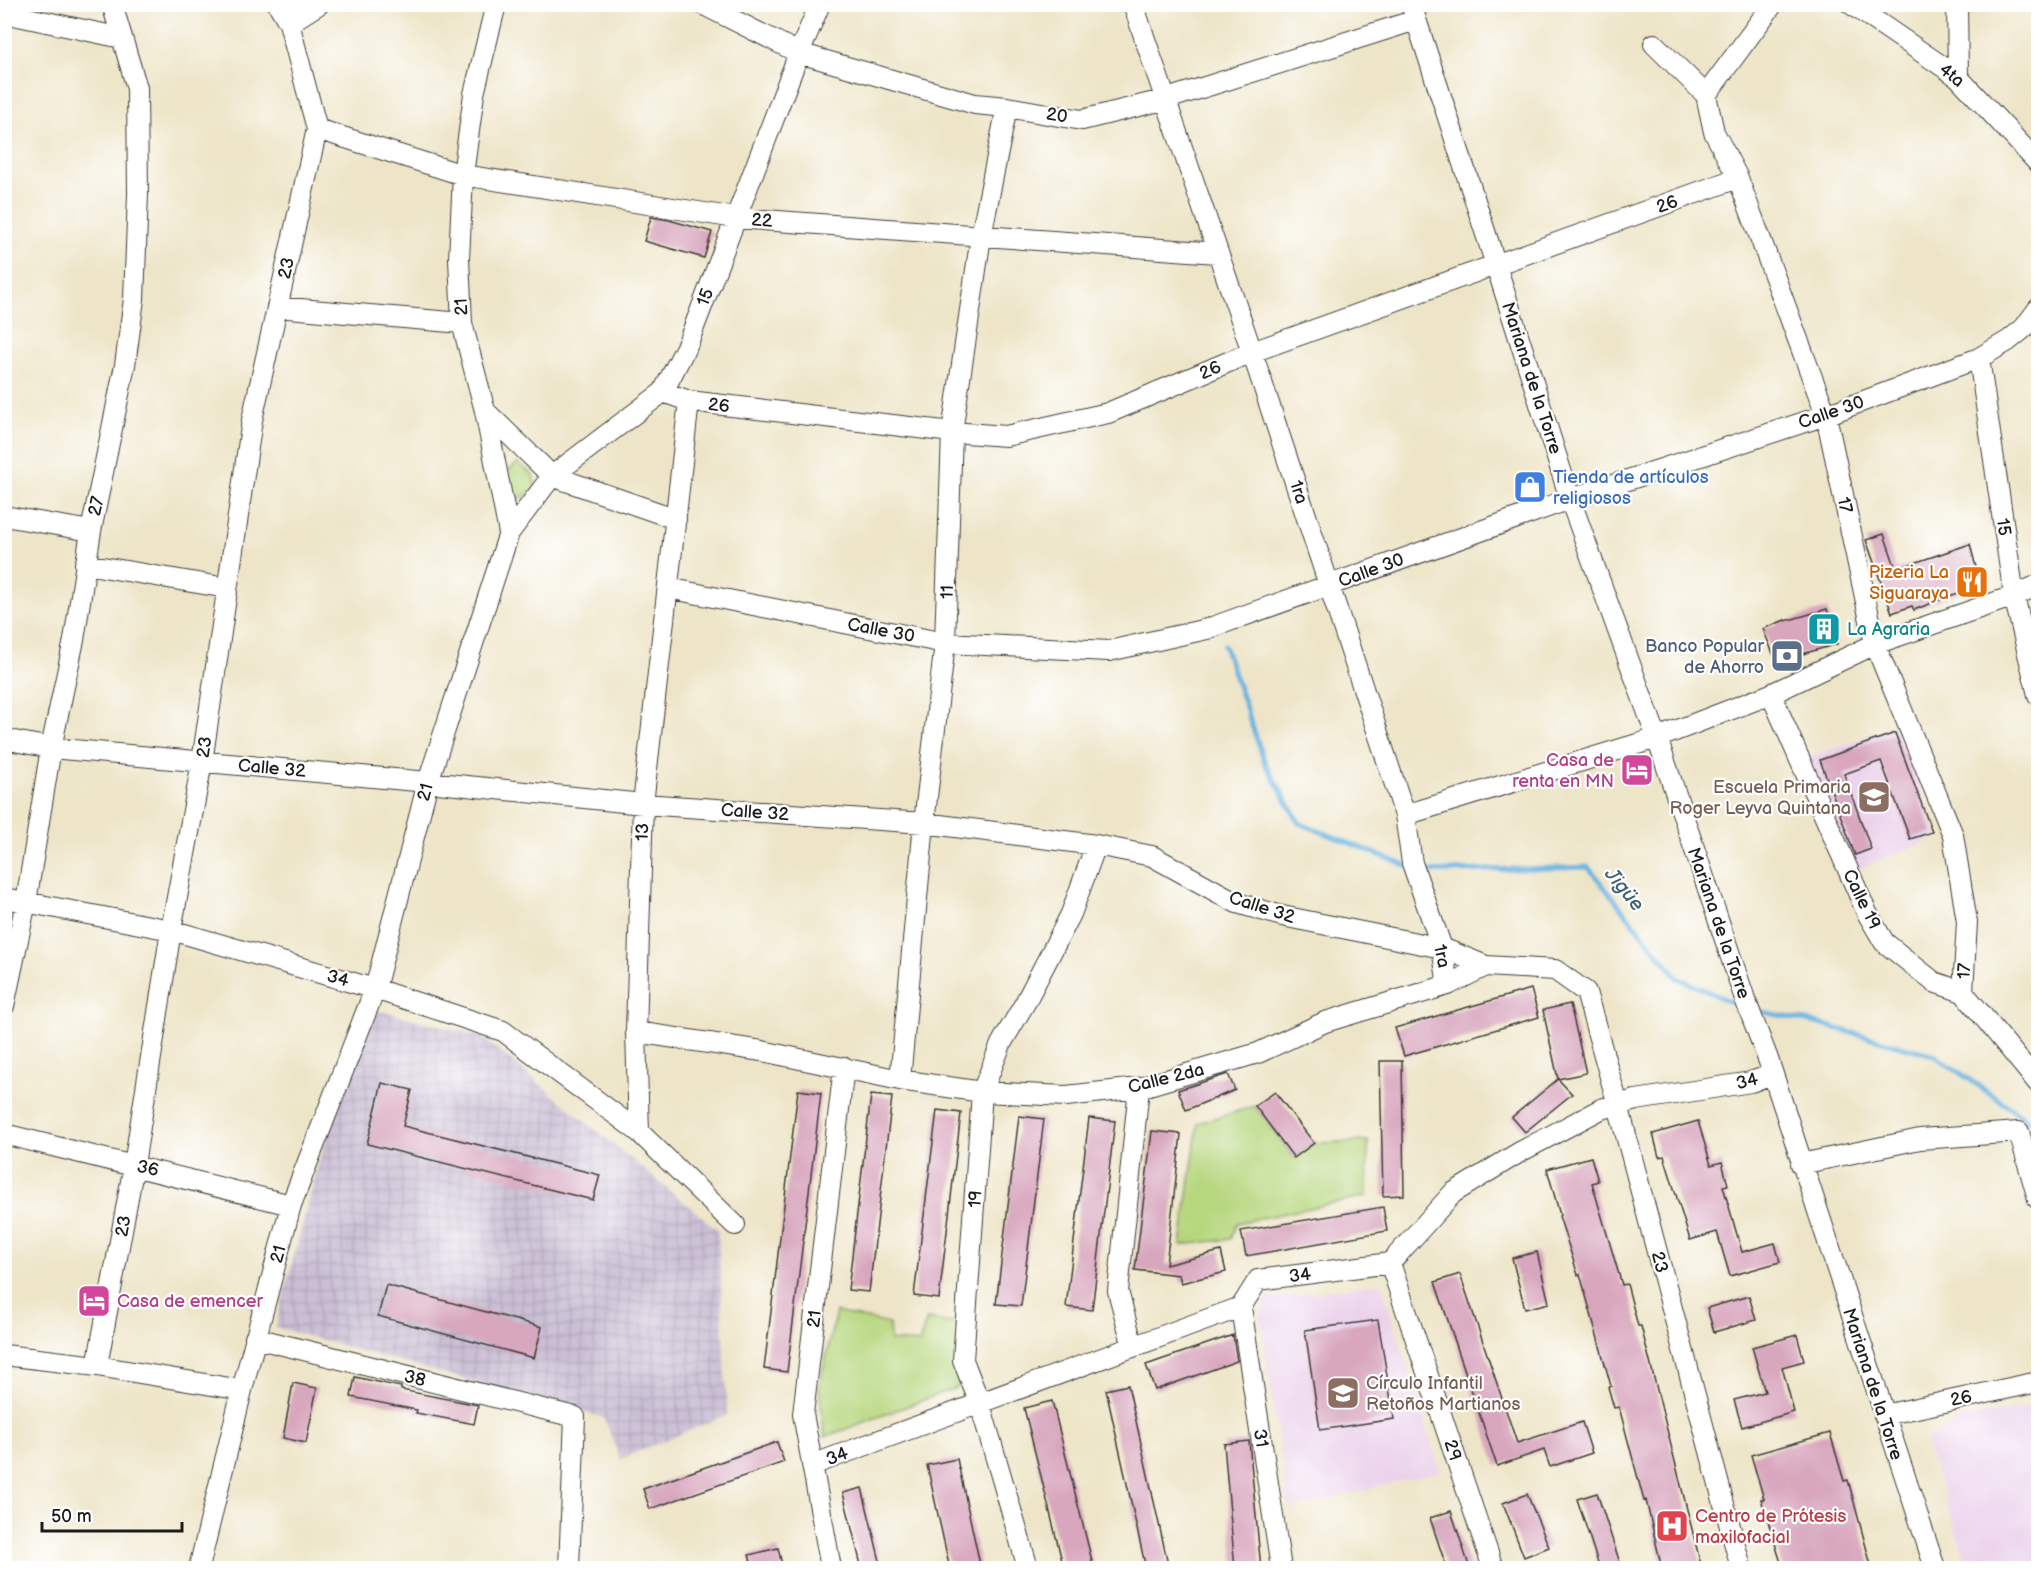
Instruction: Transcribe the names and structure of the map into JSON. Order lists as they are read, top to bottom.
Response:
{
  "streets": {
    "street": [
      "4ta",
      "20",
      "26",
      "22",
      "23",
      "15",
      "21",
      "Mariana de la Torre",
      "Calle 30",
      "1ra",
      "17",
      "27",
      "11",
      "Calle 32",
      "13",
      "Calle 19",
      "34",
      "Calle 2da",
      "36",
      "19",
      "38",
      "31",
      "29"
    ]
  },
  "crossings": [
    ["20", "15"],
    ["20", "Mariana de la Torre"],
    ["20", "1ra"],
    ["20", "11"],
    ["26", "15"],
    ["26", "Mariana de la Torre"],
    ["26", "1ra"],
    ["26", "17"],
    ["26", "11"],
    ["26", "13"],
    ["22", "23"],
    ["22", "15"],
    ["22", "21"],
    ["22", "1ra"],
    ["22", "11"],
    ["23", "Calle 32"],
    ["23", "34"],
    ["23", "Calle 2da"],
    ["23", "36"],
    ["15", "21"],
    ["15", "Calle 30"],
    ["21", "Calle 32"],
    ["21", "34"],
    ["21", "Calle 2da"],
    ["21", "36"],
    ["21", "38"],
    ["Mariana de la Torre", "Calle 30"],
    ["Mariana de la Torre", "34"],
    ["Calle 30", "1ra"],
    ["Calle 30", "17"],
    ["Calle 30", "11"],
    ["Calle 30", "13"],
    ["1ra", "Calle 32"],
    ["1ra", "Calle 2da"],
    ["17", "Calle 19"],
    ["27", "Calle 32"],
    ["27", "34"],
    ["11", "Calle 32"],
    ["11", "Calle 2da"],
    ["Calle 32", "13"],
    ["Calle 32", "Calle 2da"],
    ["Calle 32", "19"],
    ["13", "34"],
    ["13", "Calle 2da"],
    ["34", "19"],
    ["34", "31"],
    ["34", "29"],
    ["Calle 2da", "19"]
  ],
  "water": ["Jigüe"],
  "places": {
    "shop": ["Tienda de artículos religiosos"],
    "restaurant": ["Pizeria La Siguaraya"],
    "building": ["La Agraria"],
    "bank": ["Banco Popular de Ahorro"],
    "hotel": ["Casa de renta en MN", "Casa de emencer"],
    "school or university": ["Escuela Primaria Roger Leyva Quintana", "Círculo Infantil Retoños Martianos"],
    "hospital": ["Centro de Prótesis maxilofacial"]
  },
  "scale_bar": "50 m"
}
